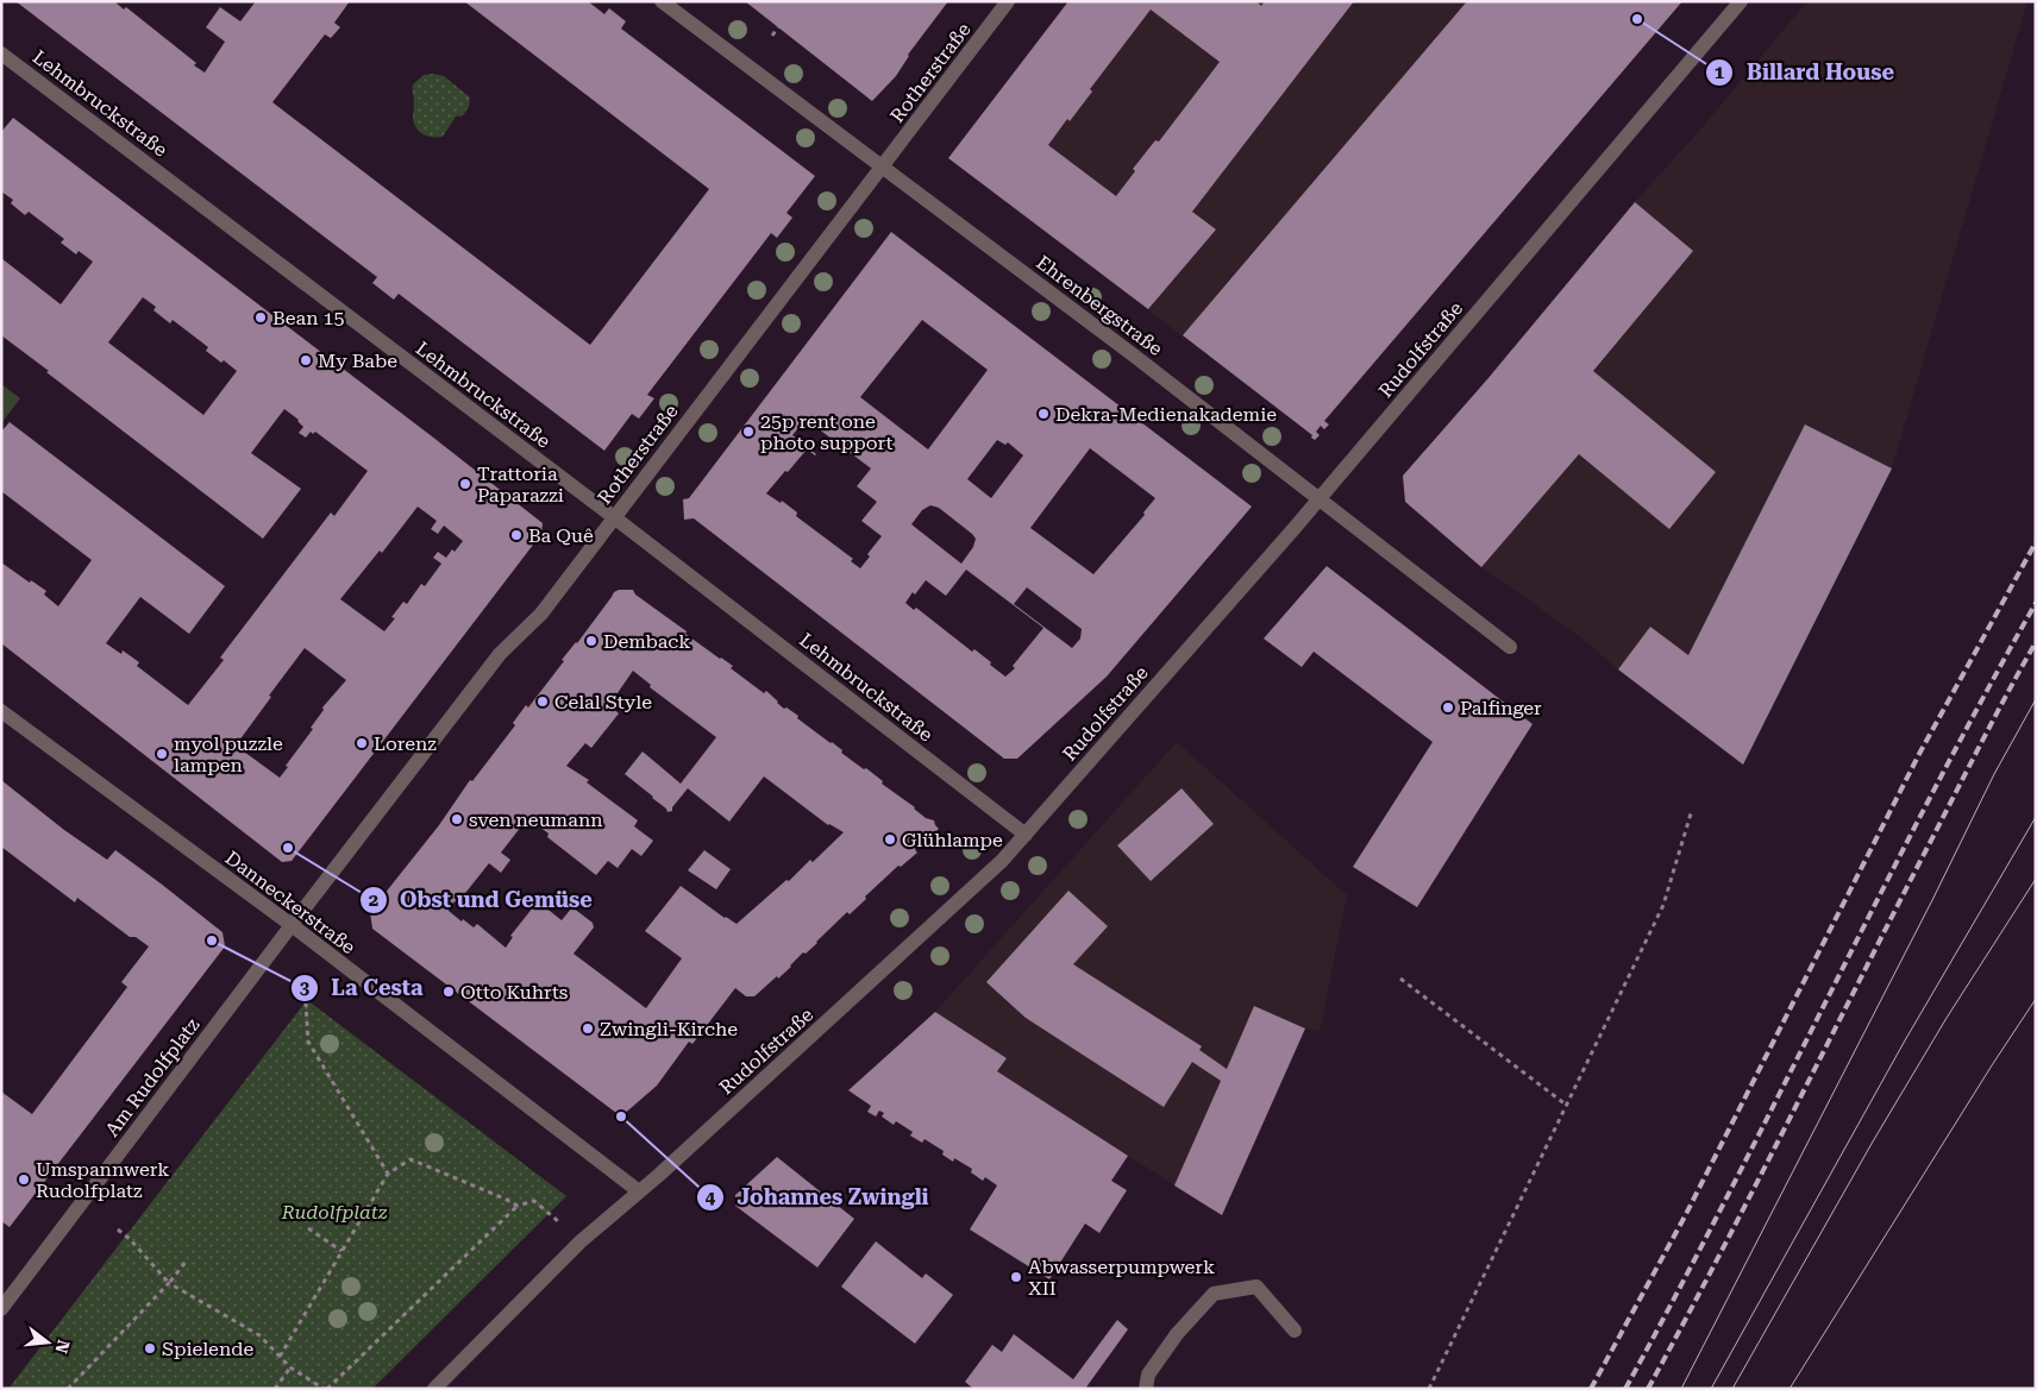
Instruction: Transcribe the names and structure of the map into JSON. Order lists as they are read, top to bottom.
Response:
{
  "streets": {
    "street": [
      "Rotherstraße",
      "Lehmbruckstraße",
      "Ehrenbergstraße",
      "Rudolfstraße",
      "Danneckerstraße",
      "Am Rudolfplatz"
    ]
  },
  "crossings": [
    ["Rotherstraße", "Lehmbruckstraße"],
    ["Rotherstraße", "Ehrenbergstraße"],
    ["Rotherstraße", "Danneckerstraße"],
    ["Rotherstraße", "Am Rudolfplatz"],
    ["Lehmbruckstraße", "Rudolfstraße"],
    ["Ehrenbergstraße", "Rudolfstraße"],
    ["Rudolfstraße", "Danneckerstraße"],
    ["Danneckerstraße", "Am Rudolfplatz"]
  ],
  "parks": ["Rudolfplatz"],
  "places": [
    "Billard House",
    "Bean 15",
    "My Babe",
    "Dekra-Medienakademie",
    "25p rent one photo support",
    "Trattoria Paparazzi",
    "Ba Quê",
    "Demback",
    "Celal Style",
    "Palfinger",
    "Lorenz",
    "myol puzzle lampen",
    "sven neumann",
    "Glühlampe",
    "Obst und Gemüse",
    "La Cesta",
    "Otto Kuhrts",
    "Zwingli-Kirche",
    "Johannes Zwingli",
    "Umspannwerk Rudolfplatz",
    "Abwasserpumpwerk XII",
    "Spielende"
  ],
  "north": "right"
}
